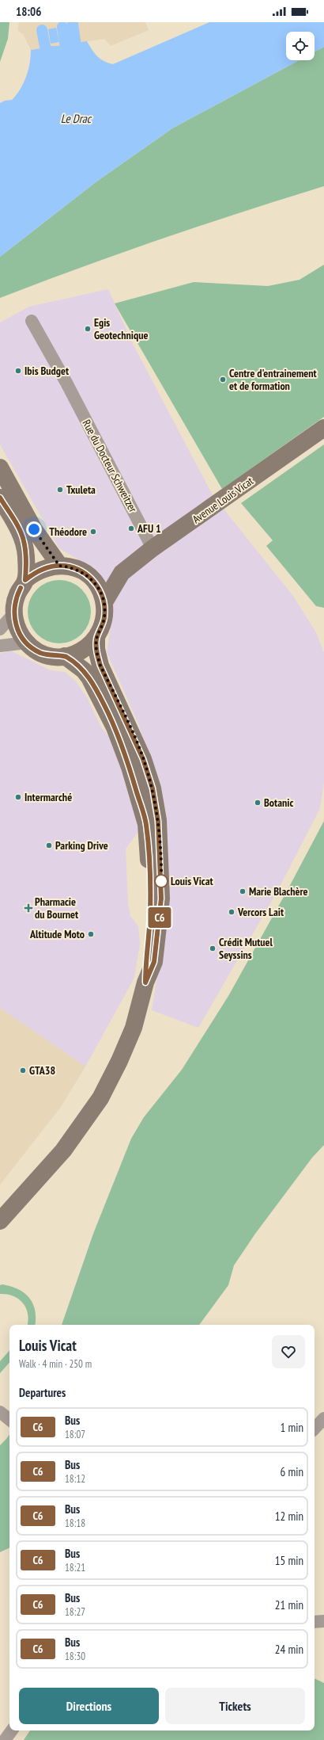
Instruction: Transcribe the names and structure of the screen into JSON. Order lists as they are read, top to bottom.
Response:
{
  "streets": {
    "main road": ["Avenue Louis Vicat"],
    "street": ["Rue du Docteur Schweitzer"]
  },
  "crossings": [
    ["Rue du Docteur Schweitzer", "Avenue Louis Vicat"]
  ],
  "water": ["Le Drac"],
  "places": {
    "other": [
      "Egis Geotechnique",
      "Ibis Budget",
      "Centre d'entrainement et de formation",
      "Txuleta",
      "AFU 1",
      "Théodore",
      "Intermarché",
      "Botanic",
      "Parking Drive",
      "Louis Vicat",
      "Marie Blachère",
      "Vercors Lait",
      "Altitude Moto",
      "Crédit Mutuel Seyssins",
      "GTA38"
    ],
    "health": ["Pharmacie du Bournet"]
  },
  "lines": ["bus line C6"],
  "page": {
    "status": "18:06",
    "on_map": "C6",
    "heading": [
      ["Louis Vicat", "Walk · 4 min · 250 m"],
      "Departures"
    ],
    "list": [
      {
        "mark": "C6",
        "name": "Bus",
        "note": "18:07",
        "value": "1 min"
      },
      {
        "mark": "C6",
        "name": "Bus",
        "note": "18:12",
        "value": "6 min"
      },
      {
        "mark": "C6",
        "name": "Bus",
        "note": "18:18",
        "value": "12 min"
      },
      {
        "mark": "C6",
        "name": "Bus",
        "note": "18:21",
        "value": "15 min"
      },
      {
        "mark": "C6",
        "name": "Bus",
        "note": "18:27",
        "value": "21 min"
      },
      {
        "mark": "C6",
        "name": "Bus",
        "note": "18:30",
        "value": "24 min"
      }
    ],
    "buttons": ["Directions", "Tickets"]
  }
}
